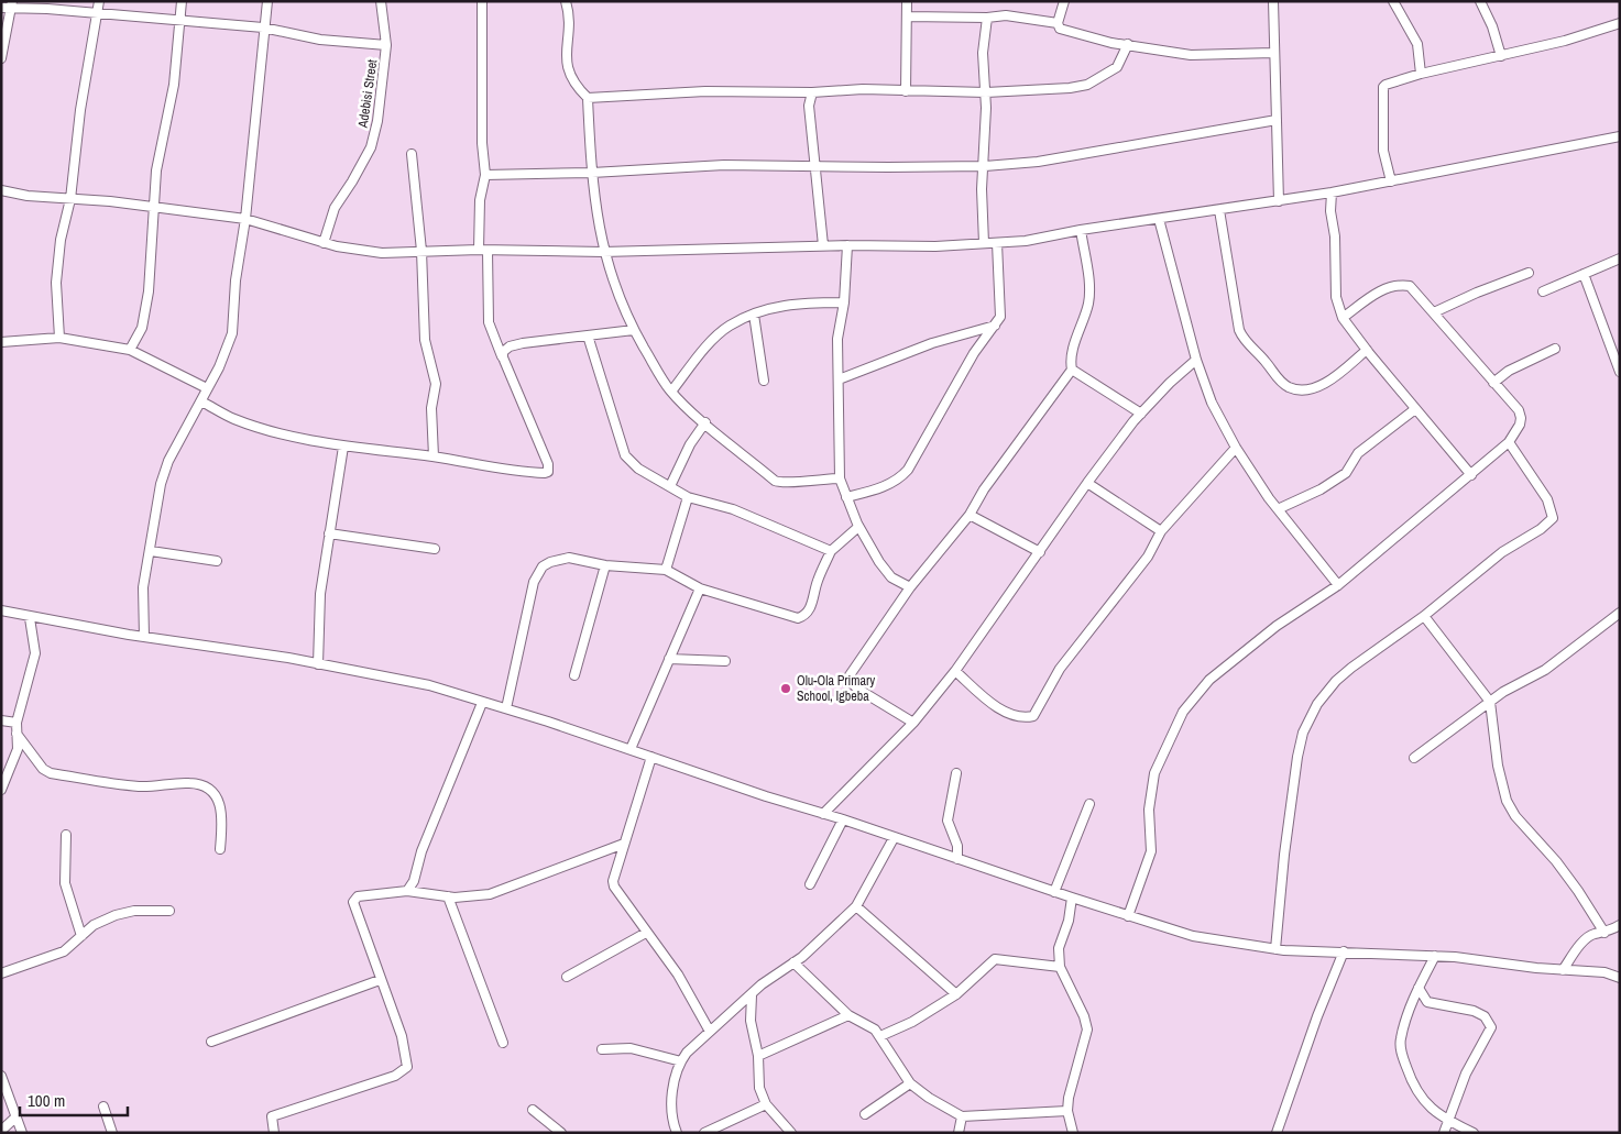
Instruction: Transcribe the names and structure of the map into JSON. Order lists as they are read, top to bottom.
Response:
{
  "streets": {
    "street": ["Adebisi Street"]
  },
  "places": ["Olu-Ola Primary School, Igbeba"],
  "scale_bar": "100 m"
}
